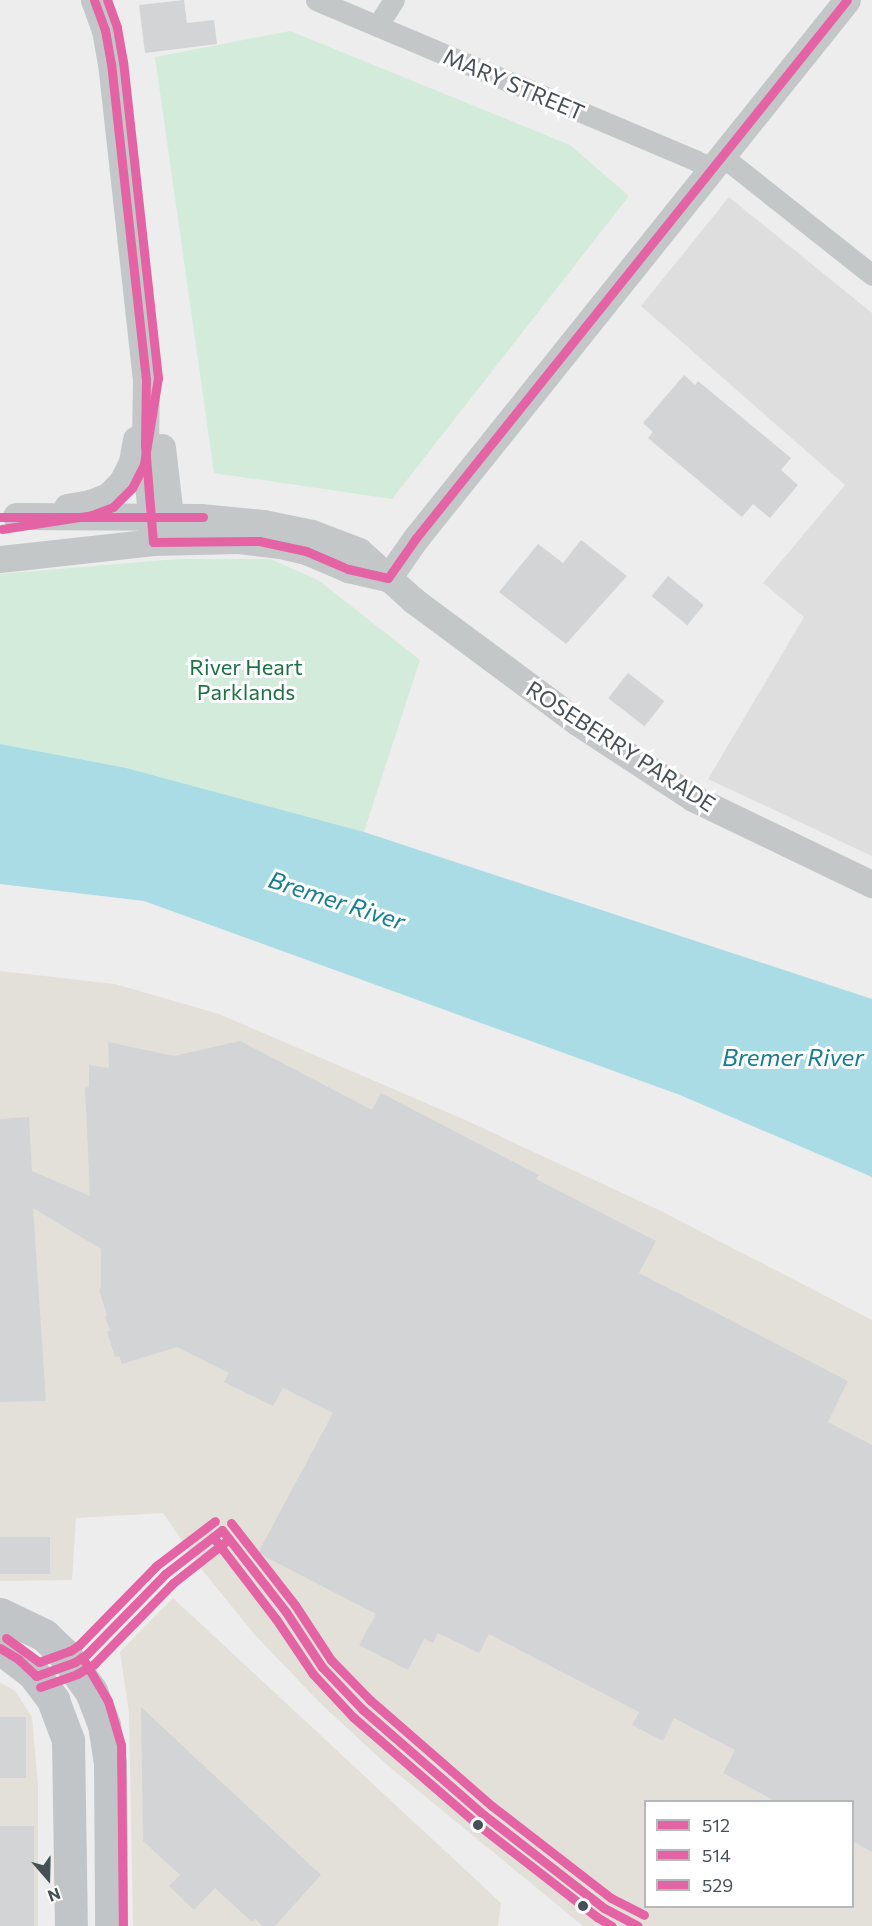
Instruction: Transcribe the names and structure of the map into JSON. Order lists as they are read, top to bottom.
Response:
{
  "streets": {
    "street": ["MARY STREET", "ROSEBERRY PARADE"]
  },
  "water": ["Bremer River"],
  "parks": ["River Heart Parklands"],
  "lines": ["transit line 512", "transit line 514", "transit line 529"],
  "legend": ["512", "514", "529"],
  "north": "bottom"
}
